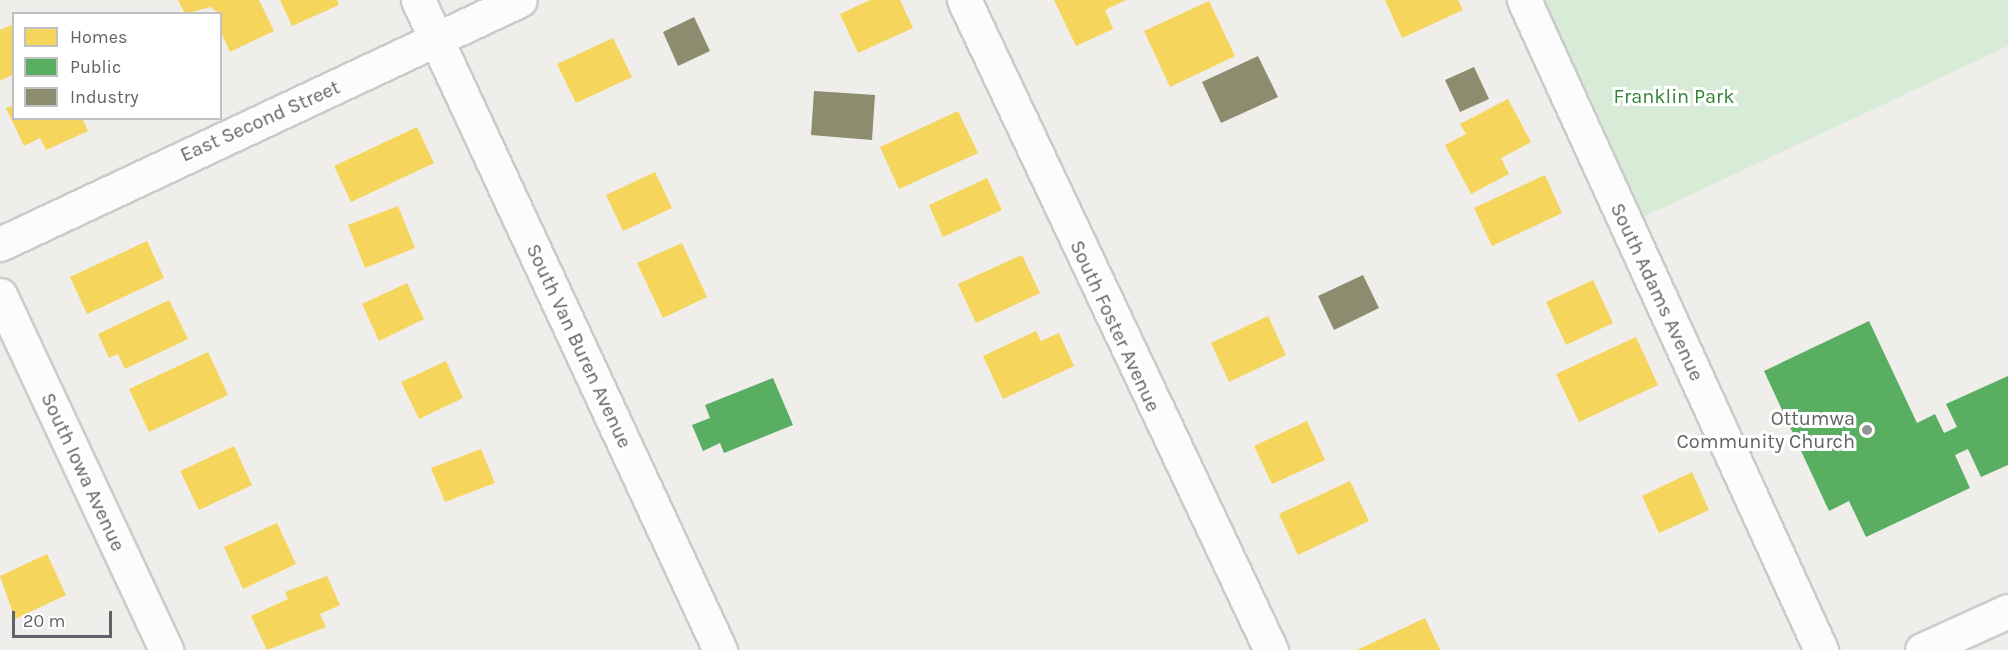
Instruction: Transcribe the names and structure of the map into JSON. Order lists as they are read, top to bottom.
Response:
{
  "streets": {
    "street": [
      "East Second Street",
      "South Adams Avenue",
      "South Foster Avenue",
      "South Van Buren Avenue",
      "South Iowa Avenue"
    ]
  },
  "crossings": [
    ["East Second Street", "South Van Buren Avenue"]
  ],
  "parks": ["Franklin Park"],
  "places": ["Ottumwa Community Church"],
  "legend": ["Homes", "Public", "Industry"],
  "scale_bar": "20 m"
}
